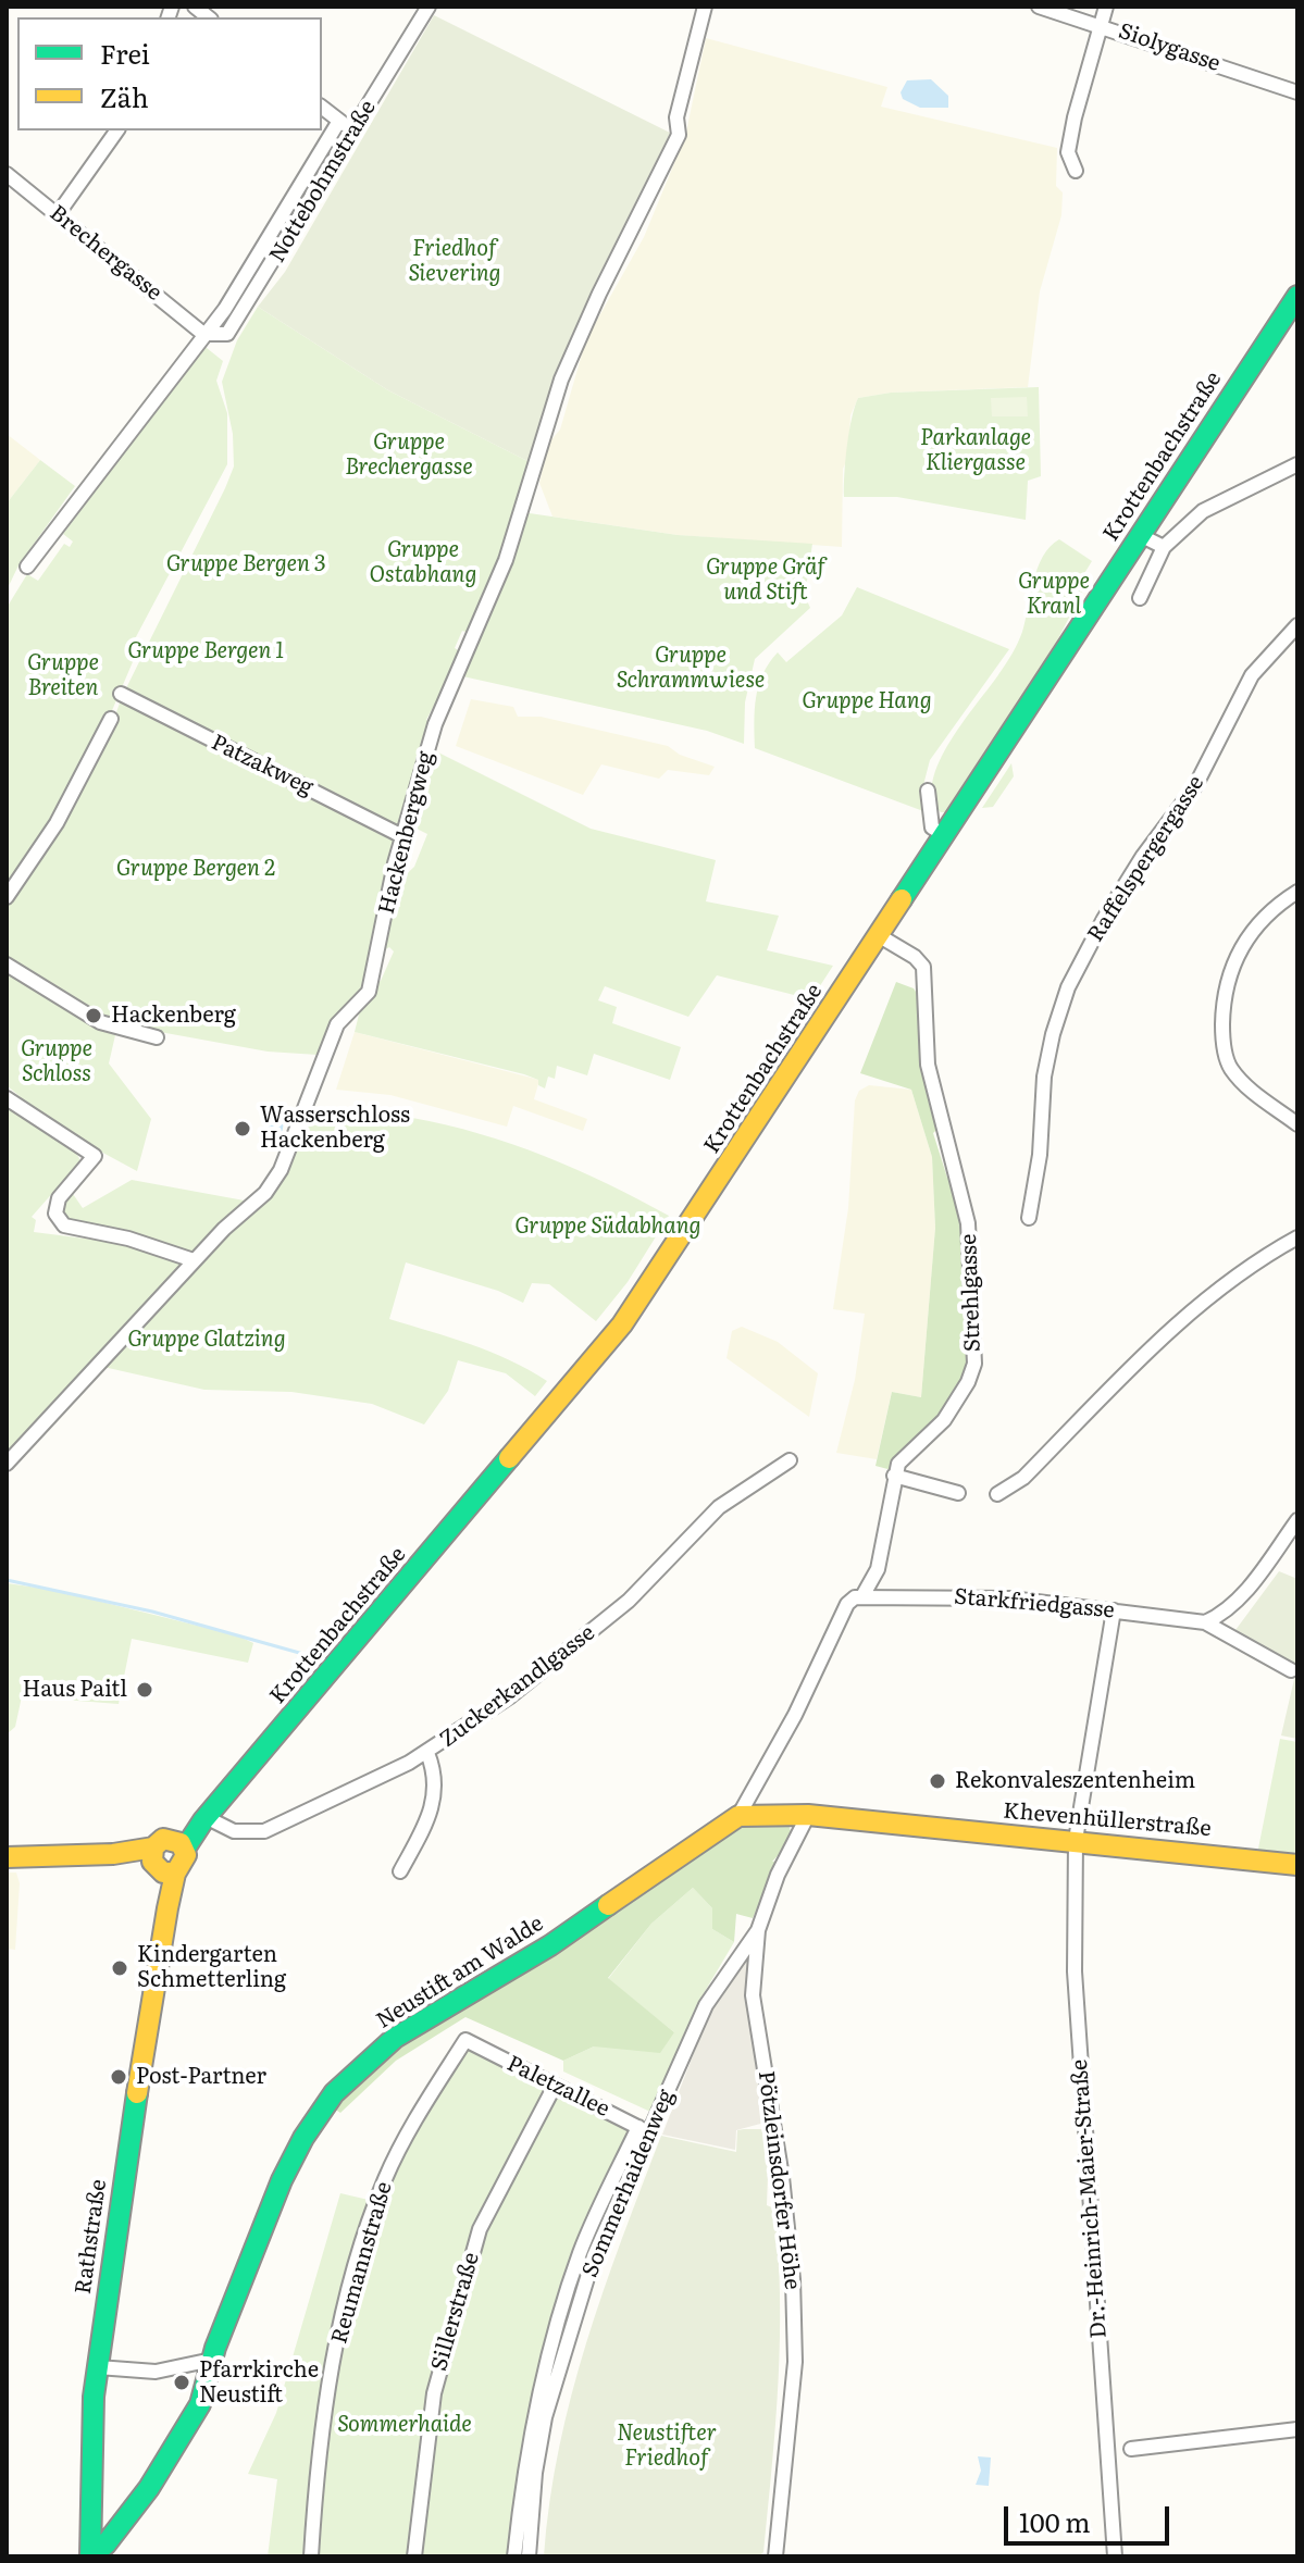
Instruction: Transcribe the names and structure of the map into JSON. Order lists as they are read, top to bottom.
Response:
{
  "streets": {
    "main road": [
      "Krottenbachstraße",
      "Khevenhüllerstraße",
      "Neustift am Walde",
      "Rathstraße"
    ],
    "street": [
      "Siolygasse",
      "Nottebohmstraße",
      "Brechergasse",
      "Patzakweg",
      "Hackenbergweg",
      "Raffelspergergasse",
      "Strehlgasse",
      "Starkfriedgasse",
      "Zuckerkandlgasse",
      "Paletzallee",
      "Pötzleinsdorfer Höhe",
      "Sommerhaidenweg",
      "Dr.-Heinrich-Maier-Straße",
      "Reumannstraße",
      "Sillerstraße"
    ]
  },
  "crossings": [
    ["Nottebohmstraße", "Brechergasse"],
    ["Krottenbachstraße", "Strehlgasse"],
    ["Krottenbachstraße", "Zuckerkandlgasse"],
    ["Krottenbachstraße", "Rathstraße"],
    ["Patzakweg", "Hackenbergweg"],
    ["Strehlgasse", "Starkfriedgasse"],
    ["Strehlgasse", "Neustift am Walde"],
    ["Starkfriedgasse", "Dr.-Heinrich-Maier-Straße"],
    ["Khevenhüllerstraße", "Pötzleinsdorfer Höhe"],
    ["Khevenhüllerstraße", "Dr.-Heinrich-Maier-Straße"],
    ["Neustift am Walde", "Rathstraße"],
    ["Paletzallee", "Sommerhaidenweg"],
    ["Paletzallee", "Reumannstraße"],
    ["Paletzallee", "Sillerstraße"],
    ["Pötzleinsdorfer Höhe", "Sommerhaidenweg"]
  ],
  "parks": [
    "Friedhof Sievering",
    "Parkanlage Kliergasse",
    "Gruppe Brechergasse",
    "Gruppe Ostabhang",
    "Gruppe Bergen 3",
    "Gruppe Gräf und Stift",
    "Gruppe Kranl",
    "Gruppe Bergen 1",
    "Gruppe Schrammwiese",
    "Gruppe Breiten",
    "Gruppe Hang",
    "Gruppe Bergen 2",
    "Gruppe Schloss",
    "Gruppe Südabhang",
    "Gruppe Glatzing",
    "Sommerhaide",
    "Neustifter Friedhof"
  ],
  "places": [
    "Hackenberg",
    "Wasserschloss Hackenberg",
    "Haus Paitl",
    "Rekonvaleszentenheim",
    "Kindergarten Schmetterling",
    "Post-Partner",
    "Pfarrkirche Neustift"
  ],
  "legend": ["Frei", "Zäh"],
  "scale_bar": "100 m"
}
